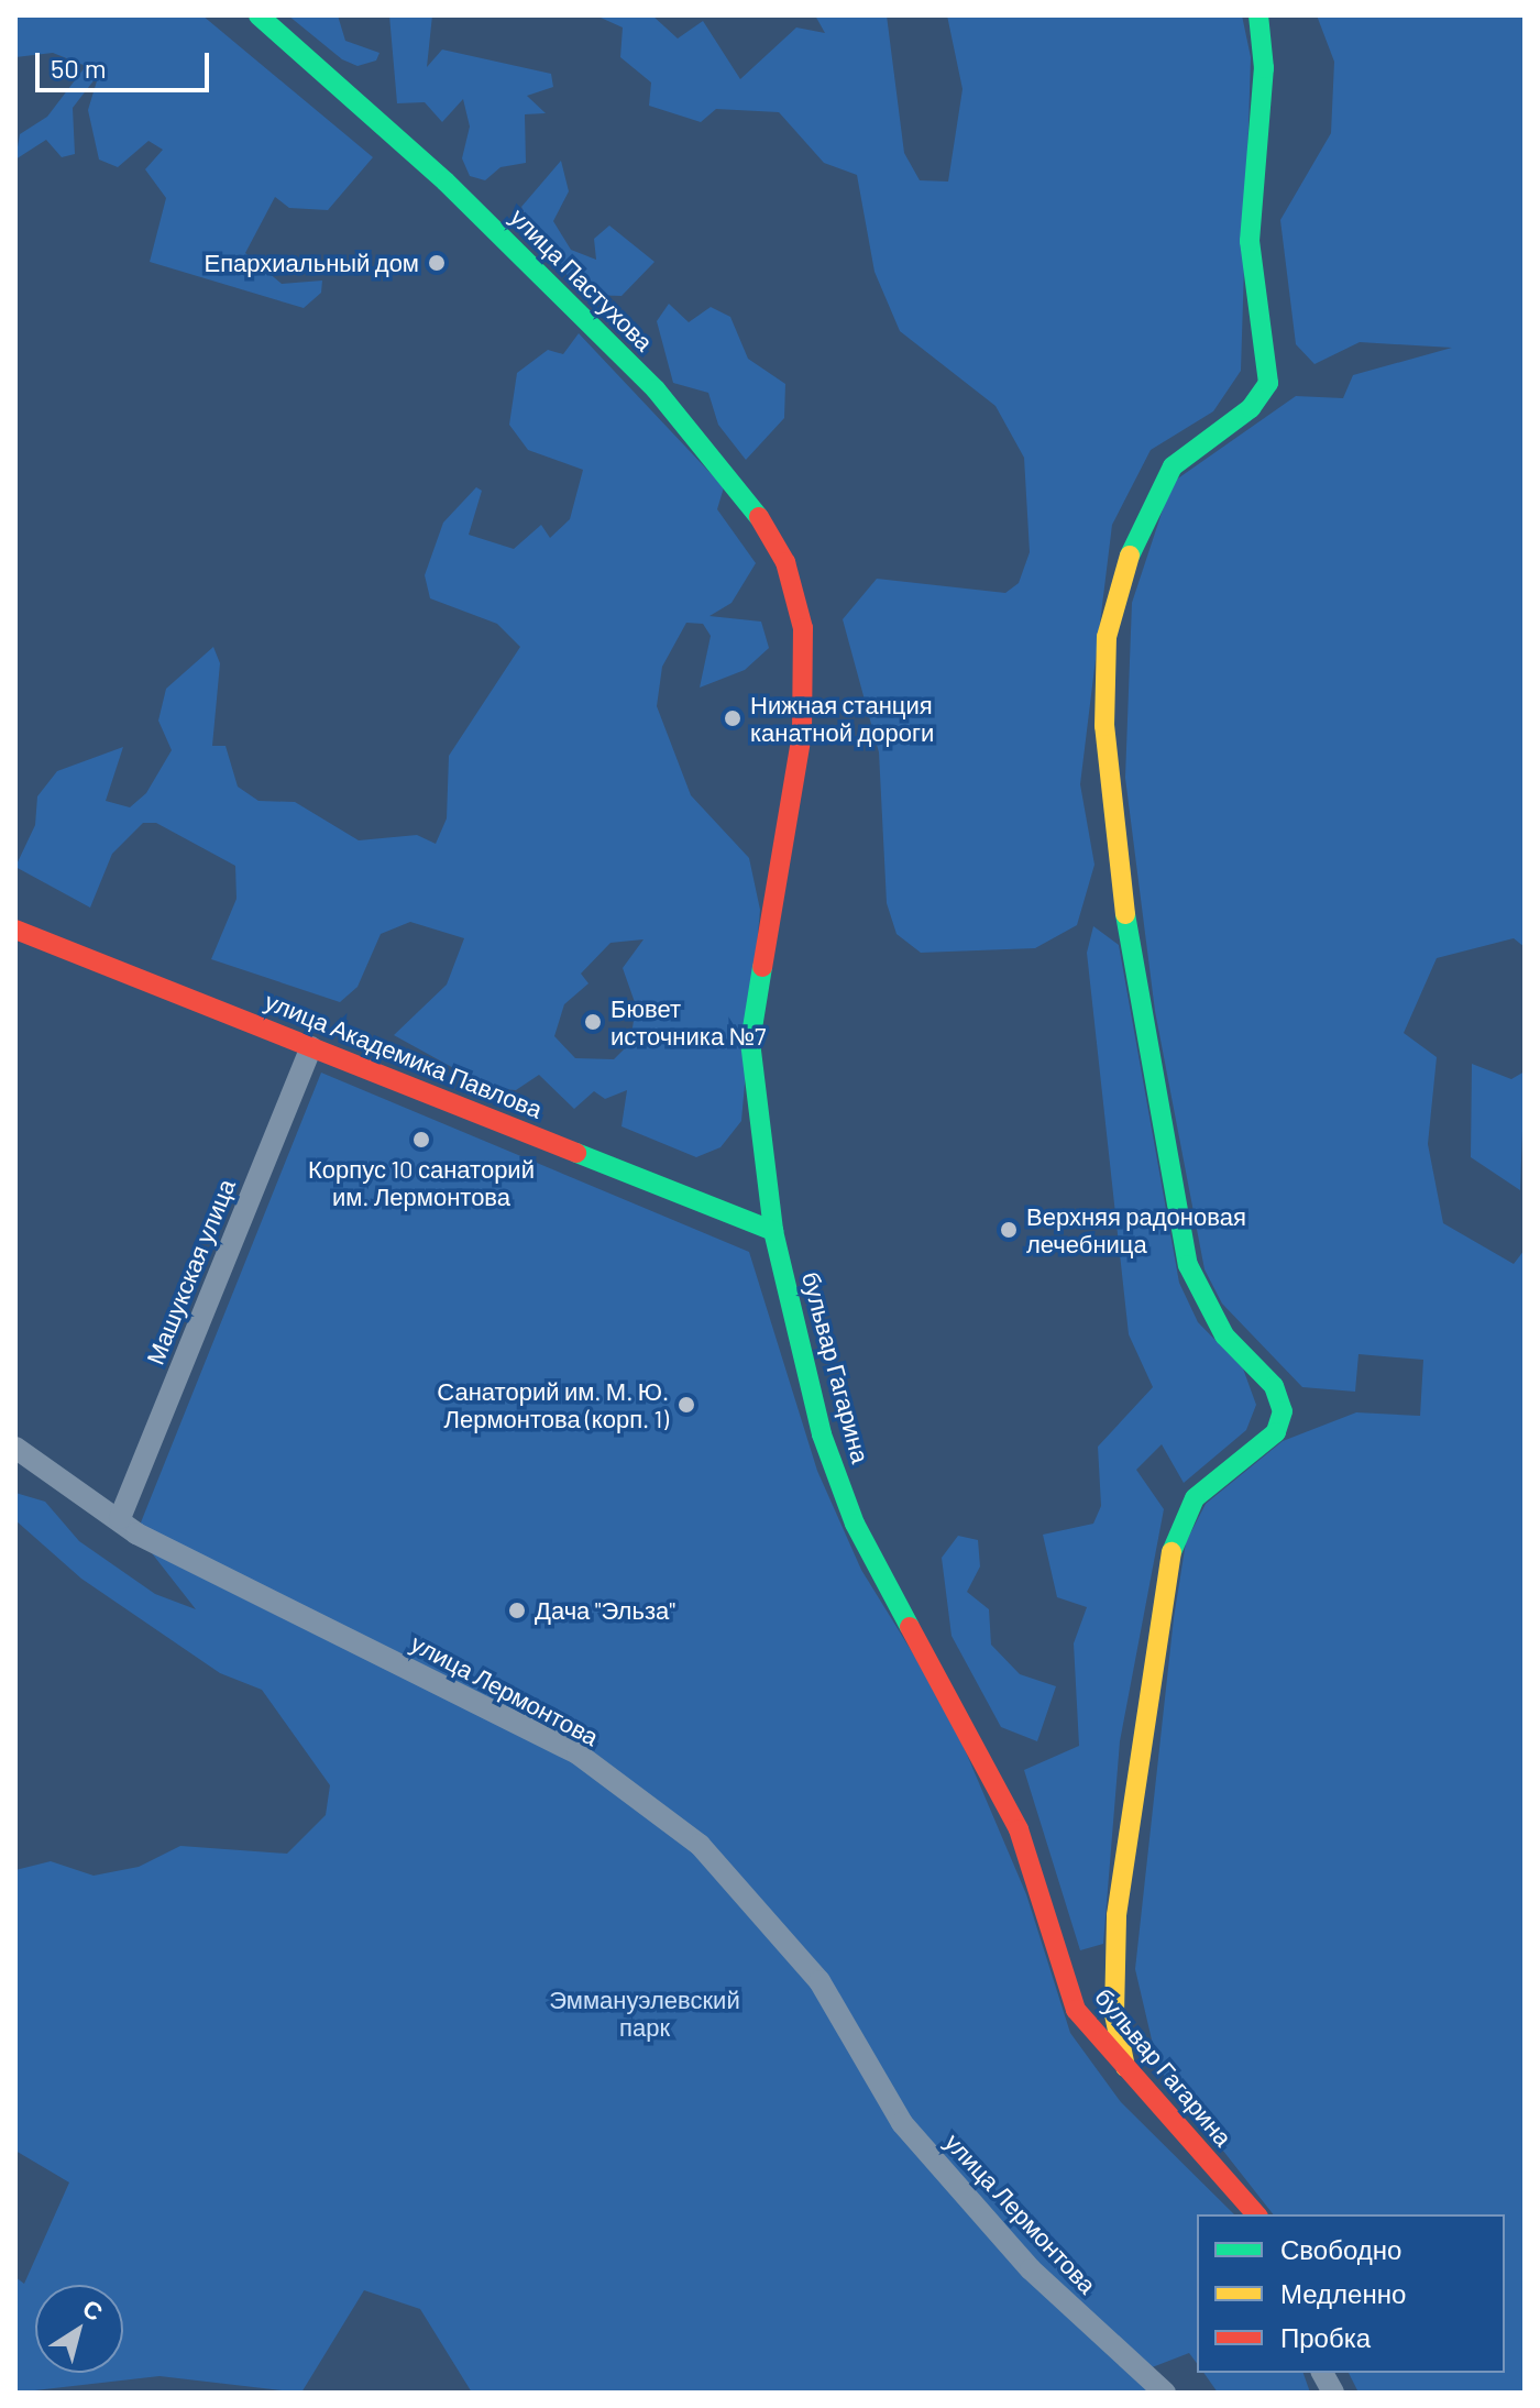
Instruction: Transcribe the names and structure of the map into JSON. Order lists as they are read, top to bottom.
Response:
{
  "streets": {
    "street": [
      "улица Пастухова",
      "улица Академика Павлова",
      "Машукская улица",
      "бульвар Гагарина",
      "улица Лермонтова"
    ]
  },
  "crossings": [
    ["улица Пастухова", "бульвар Гагарина"],
    ["улица Академика Павлова", "Машукская улица"],
    ["улица Академика Павлова", "бульвар Гагарина"],
    ["Машукская улица", "улица Лермонтова"]
  ],
  "parks": ["Эммануэлевский парк"],
  "places": [
    "Епархиальный дом",
    "Нижная станция канатной дороги",
    "Бювет источника №7",
    "Корпус 10 санаторий им. Лермонтова",
    "Верхняя радоновая лечебница",
    "Санаторий им. М. Ю. Лермонтова (корп. 1)",
    "Дача \"Эльза\""
  ],
  "legend": ["Свободно", "Медленно", "Пробка"],
  "scale_bar": "50 m",
  "north": "top right"
}
